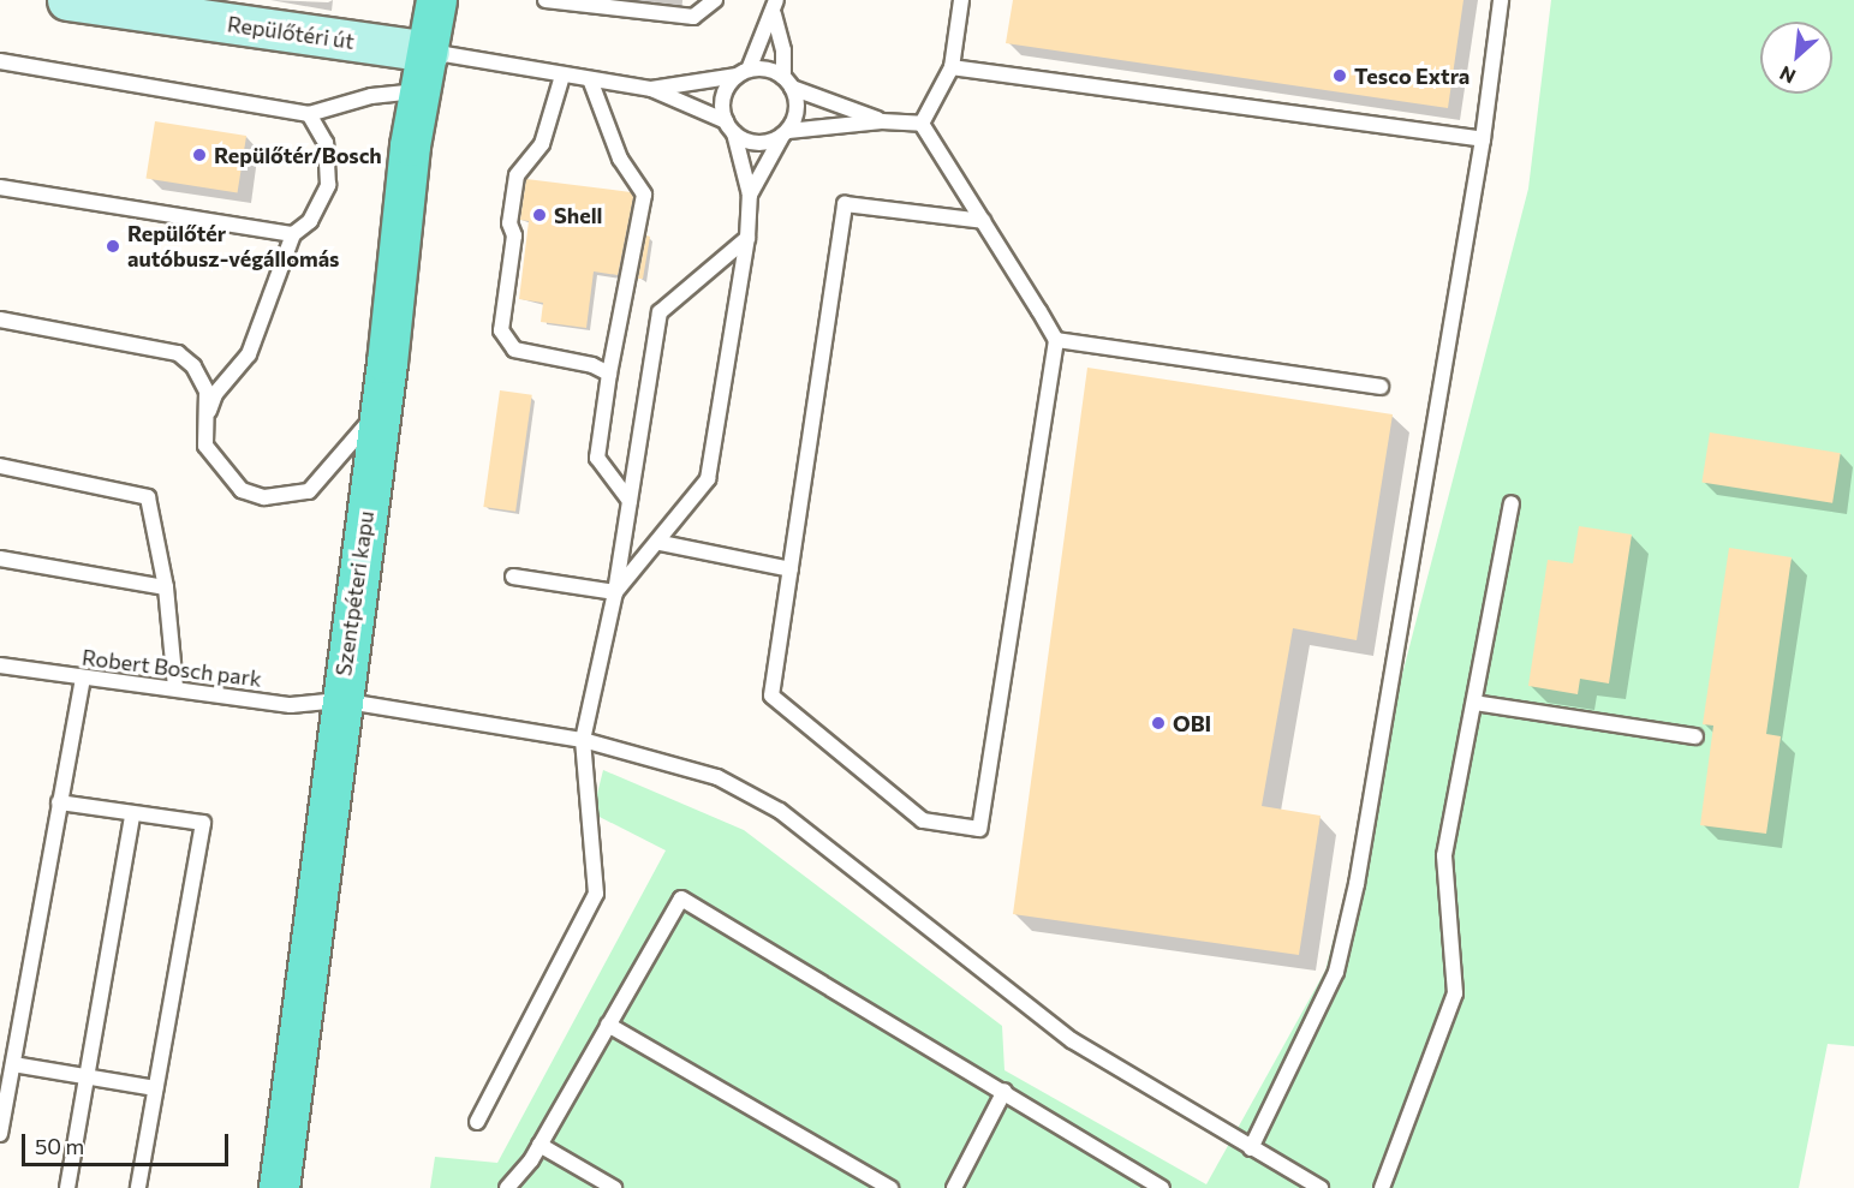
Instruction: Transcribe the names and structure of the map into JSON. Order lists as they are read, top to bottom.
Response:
{
  "streets": {
    "main road": ["Szentpéteri kapu"],
    "street": ["Repülőtéri út"],
    "lane": ["Robert Bosch park"]
  },
  "crossings": [
    ["Repülőtéri út", "Szentpéteri kapu"],
    ["Szentpéteri kapu", "Robert Bosch park"]
  ],
  "places": [
    "Tesco Extra",
    "Repülőtér/Bosch",
    "Shell",
    "Repülőtér autóbusz-végállomás",
    "OBI"
  ],
  "scale_bar": "50 m",
  "north": "bottom left"
}
